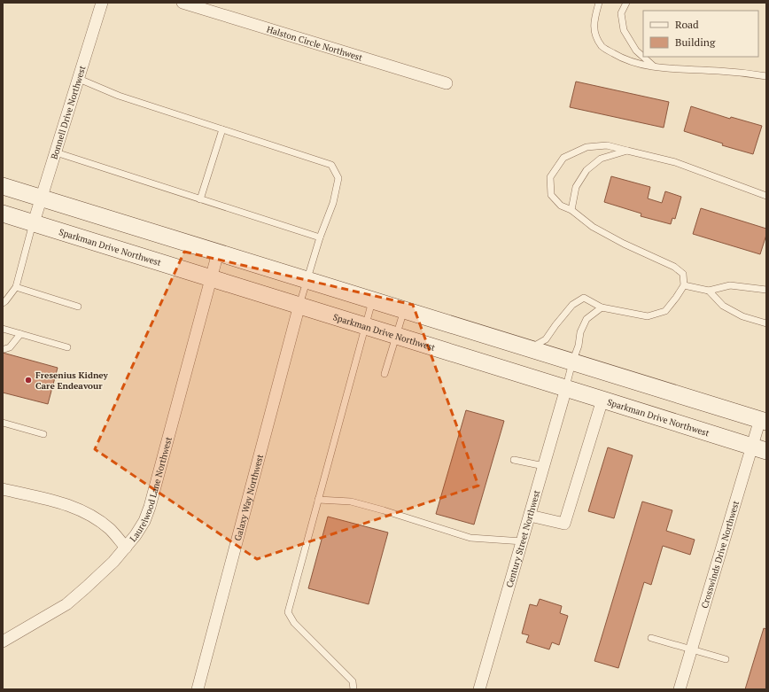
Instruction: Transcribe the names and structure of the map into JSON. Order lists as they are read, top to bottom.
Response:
{
  "streets": {
    "main road": ["Sparkman Drive Northwest"],
    "street": [
      "Halston Circle Northwest",
      "Bonnell Drive Northwest",
      "Laurelwood Lane Northwest",
      "Galaxy Way Northwest",
      "Century Street Northwest",
      "Crosswinds Drive Northwest"
    ]
  },
  "crossings": [
    ["Bonnell Drive Northwest", "Sparkman Drive Northwest"],
    ["Sparkman Drive Northwest", "Laurelwood Lane Northwest"],
    ["Sparkman Drive Northwest", "Galaxy Way Northwest"],
    ["Sparkman Drive Northwest", "Century Street Northwest"],
    ["Sparkman Drive Northwest", "Crosswinds Drive Northwest"]
  ],
  "places": ["Fresenius Kidney Care Endeavour"],
  "legend": ["Road", "Building"]
}
